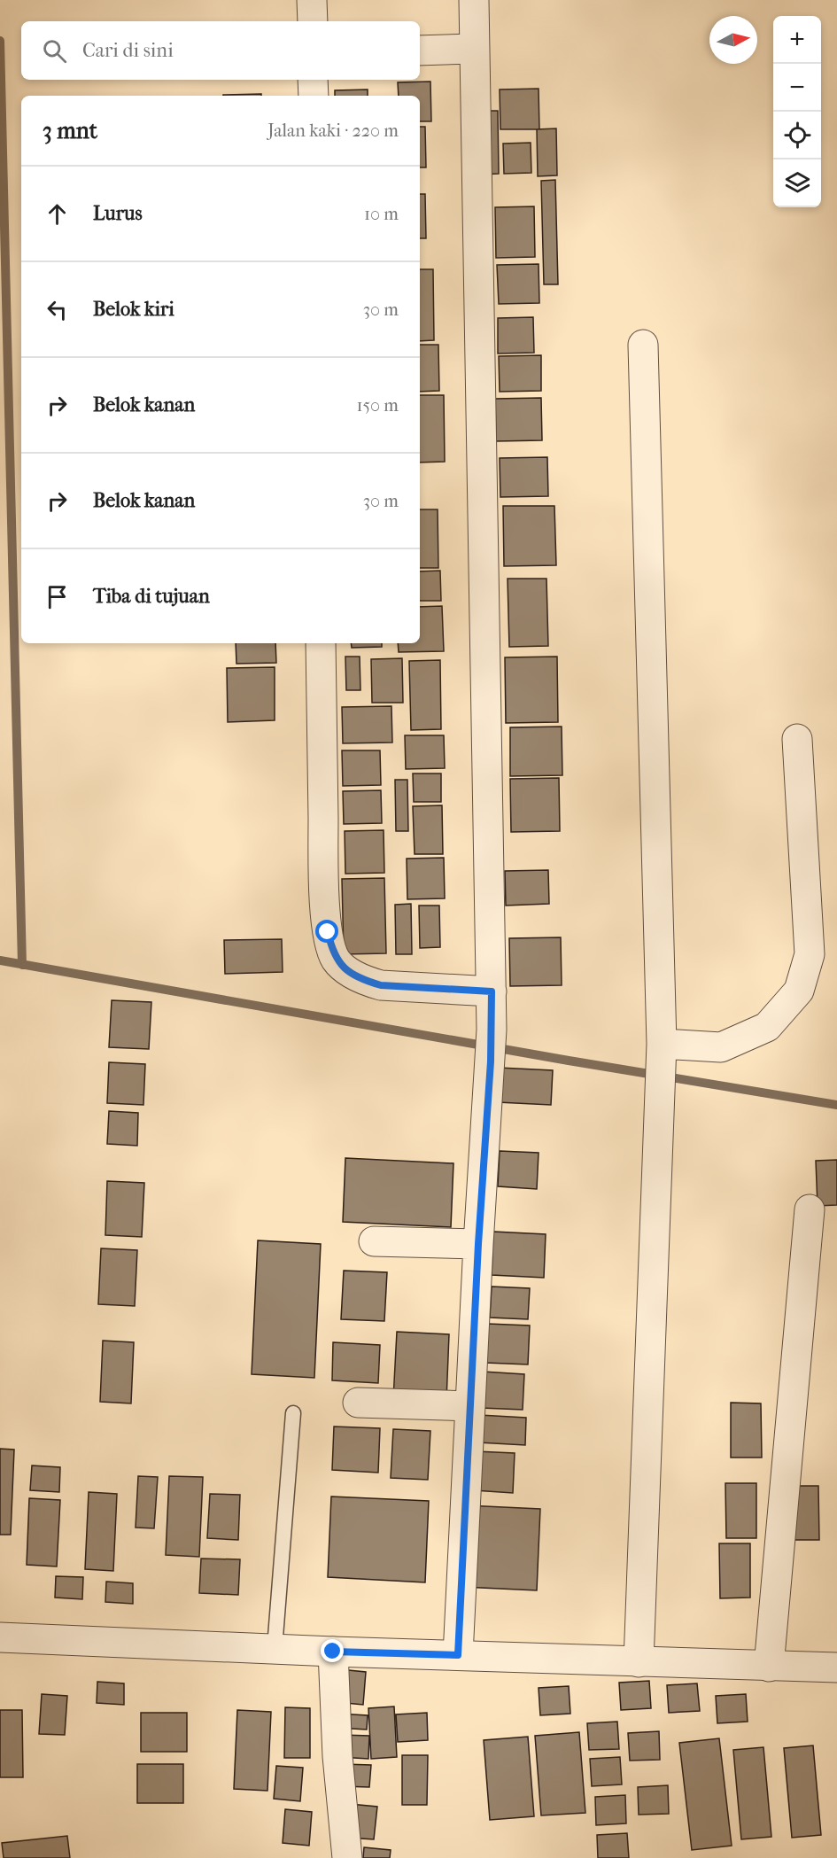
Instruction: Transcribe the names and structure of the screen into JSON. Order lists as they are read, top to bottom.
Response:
{
  "north": "right",
  "page": {
    "map_buttons": ["+", "−"],
    "search": "Cari di sini",
    "heading": ["3 mnt", "Jalan kaki · 220 m"],
    "list": [
      ["Lurus", "10 m"],
      ["Belok kiri", "30 m"],
      ["Belok kanan", "150 m"],
      ["Belok kanan", "30 m"],
      "Tiba di tujuan"
    ]
  }
}
